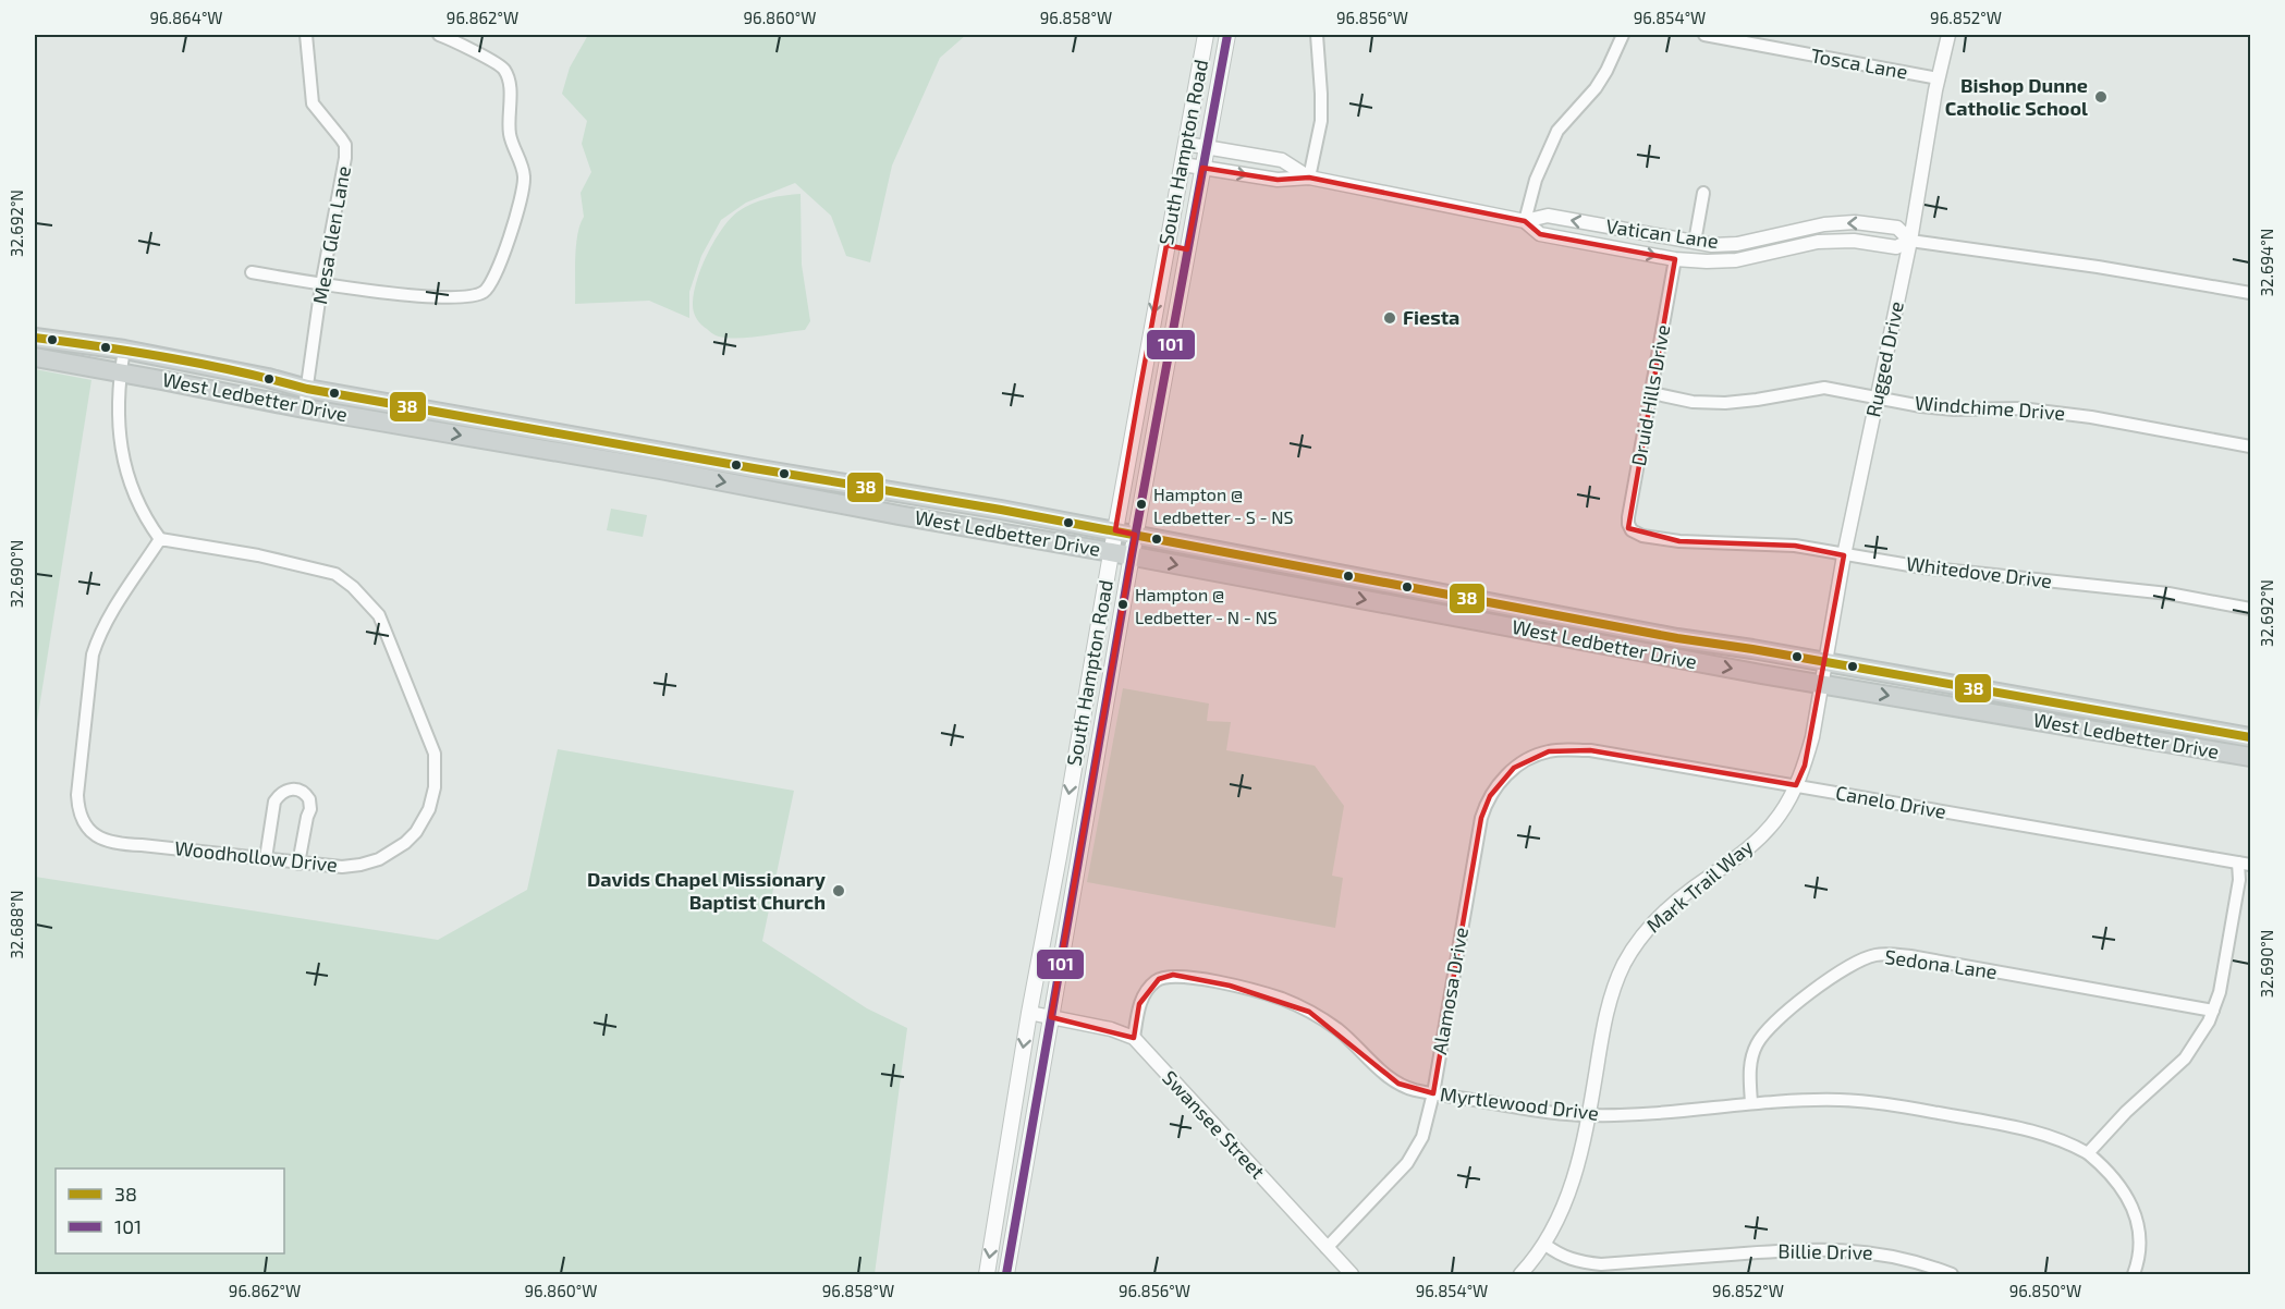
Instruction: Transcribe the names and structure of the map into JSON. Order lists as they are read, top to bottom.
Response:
{
  "streets": {
    "main road": ["South Hampton Road", "West Ledbetter Drive"],
    "street": [
      "Tosca Lane",
      "Vatican Lane",
      "Mesa Glen Lane",
      "Rugged Drive",
      "Druid Hills Drive",
      "Windchime Drive",
      "Whitedove Drive",
      "Canelo Drive",
      "Woodhollow Drive",
      "Mark Trail Way",
      "Sedona Lane",
      "Alamosa Drive",
      "Myrtlewood Drive",
      "Swansee Street",
      "Billie Drive"
    ]
  },
  "crossings": [
    ["Tosca Lane", "Rugged Drive"],
    ["South Hampton Road", "Vatican Lane"],
    ["South Hampton Road", "West Ledbetter Drive"],
    ["South Hampton Road", "Swansee Street"],
    ["Vatican Lane", "Rugged Drive"],
    ["Vatican Lane", "Druid Hills Drive"],
    ["Mesa Glen Lane", "West Ledbetter Drive"],
    ["Rugged Drive", "West Ledbetter Drive"],
    ["Rugged Drive", "Windchime Drive"],
    ["Rugged Drive", "Whitedove Drive"],
    ["Rugged Drive", "Mark Trail Way"],
    ["Druid Hills Drive", "Windchime Drive"],
    ["Druid Hills Drive", "Whitedove Drive"],
    ["West Ledbetter Drive", "Mark Trail Way"],
    ["Canelo Drive", "Mark Trail Way"],
    ["Canelo Drive", "Alamosa Drive"],
    ["Mark Trail Way", "Myrtlewood Drive"],
    ["Mark Trail Way", "Billie Drive"],
    ["Sedona Lane", "Myrtlewood Drive"],
    ["Alamosa Drive", "Myrtlewood Drive"],
    ["Alamosa Drive", "Swansee Street"],
    ["Myrtlewood Drive", "Swansee Street"]
  ],
  "places": [
    "Bishop Dunne Catholic School",
    "Fiesta",
    "Hampton @ Ledbetter - S - NS",
    "Hampton @ Ledbetter - N - NS",
    "Davids Chapel Missionary Baptist Church"
  ],
  "lines": ["transit line 101", "transit line 38"],
  "legend": ["38", "101"],
  "coordinates": [
    "96.864°W",
    "96.862°W",
    "96.860°W",
    "96.858°W",
    "96.856°W",
    "96.854°W",
    "96.852°W",
    "32.692°N",
    "32.694°N",
    "32.690°N",
    "32.688°N",
    "96.850°W"
  ]
}
